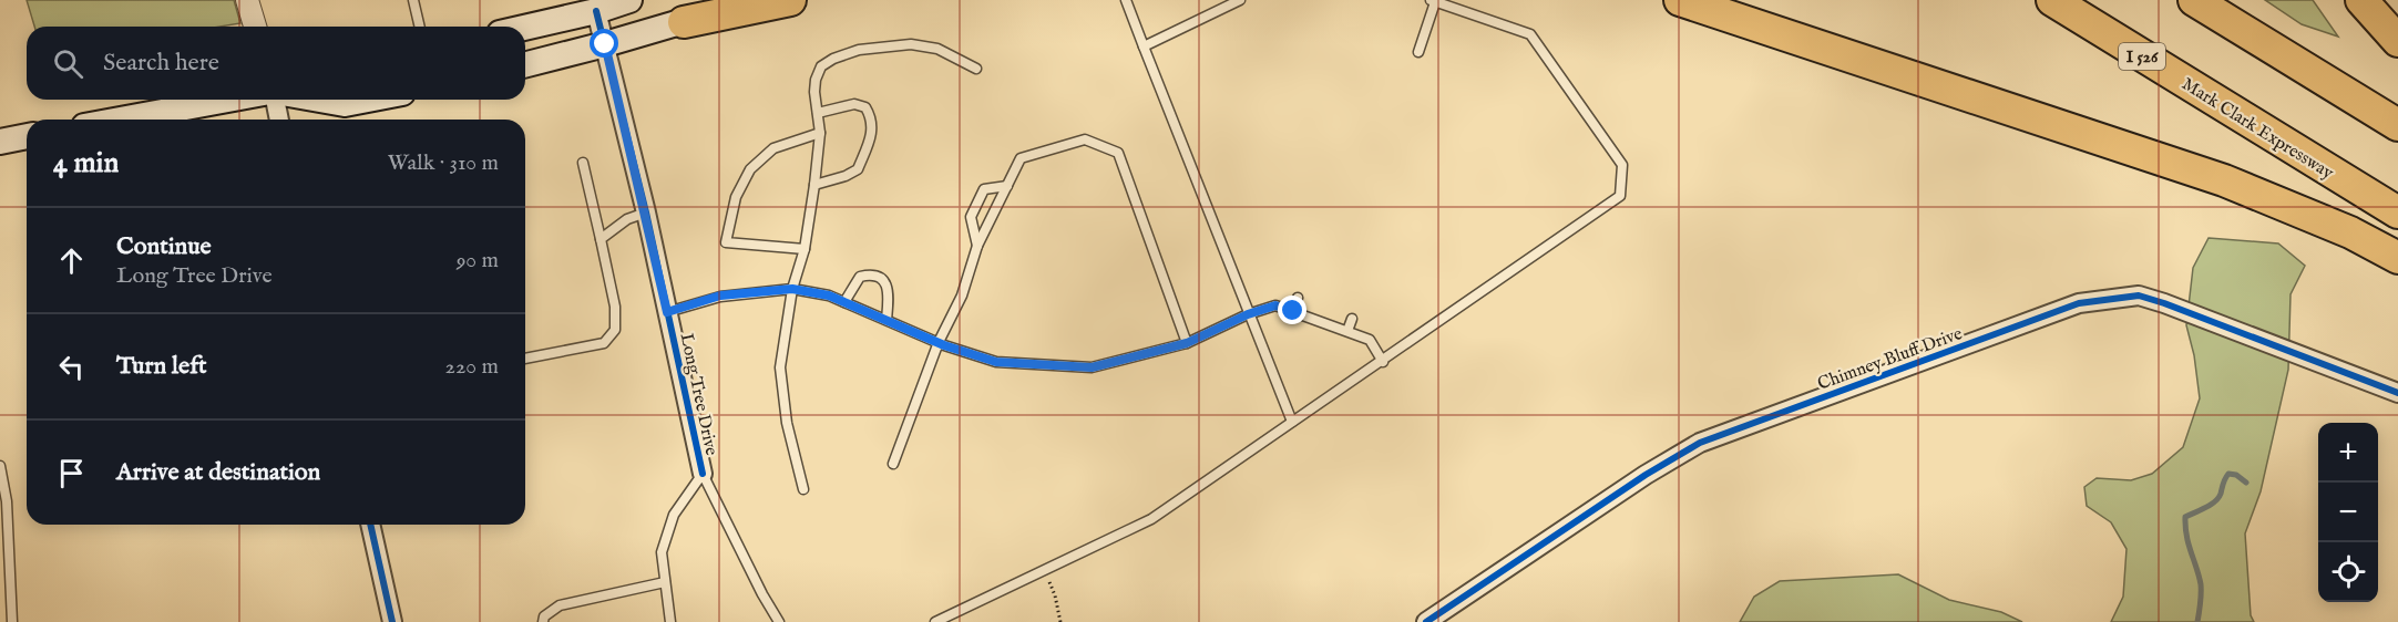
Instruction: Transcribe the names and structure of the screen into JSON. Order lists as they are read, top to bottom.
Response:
{
  "streets": {
    "highway": ["I 526", "Mark Clark Expressway"],
    "street": ["Chimney Bluff Drive", "Long Tree Drive"]
  },
  "page": {
    "search": "Search here",
    "heading": ["4 min", "Walk · 310 m"],
    "list": [
      ["Continue", "Long Tree Drive", "90 m"],
      ["Turn left", "220 m"],
      "Arrive at destination"
    ],
    "map_buttons": ["+", "−"]
  }
}
